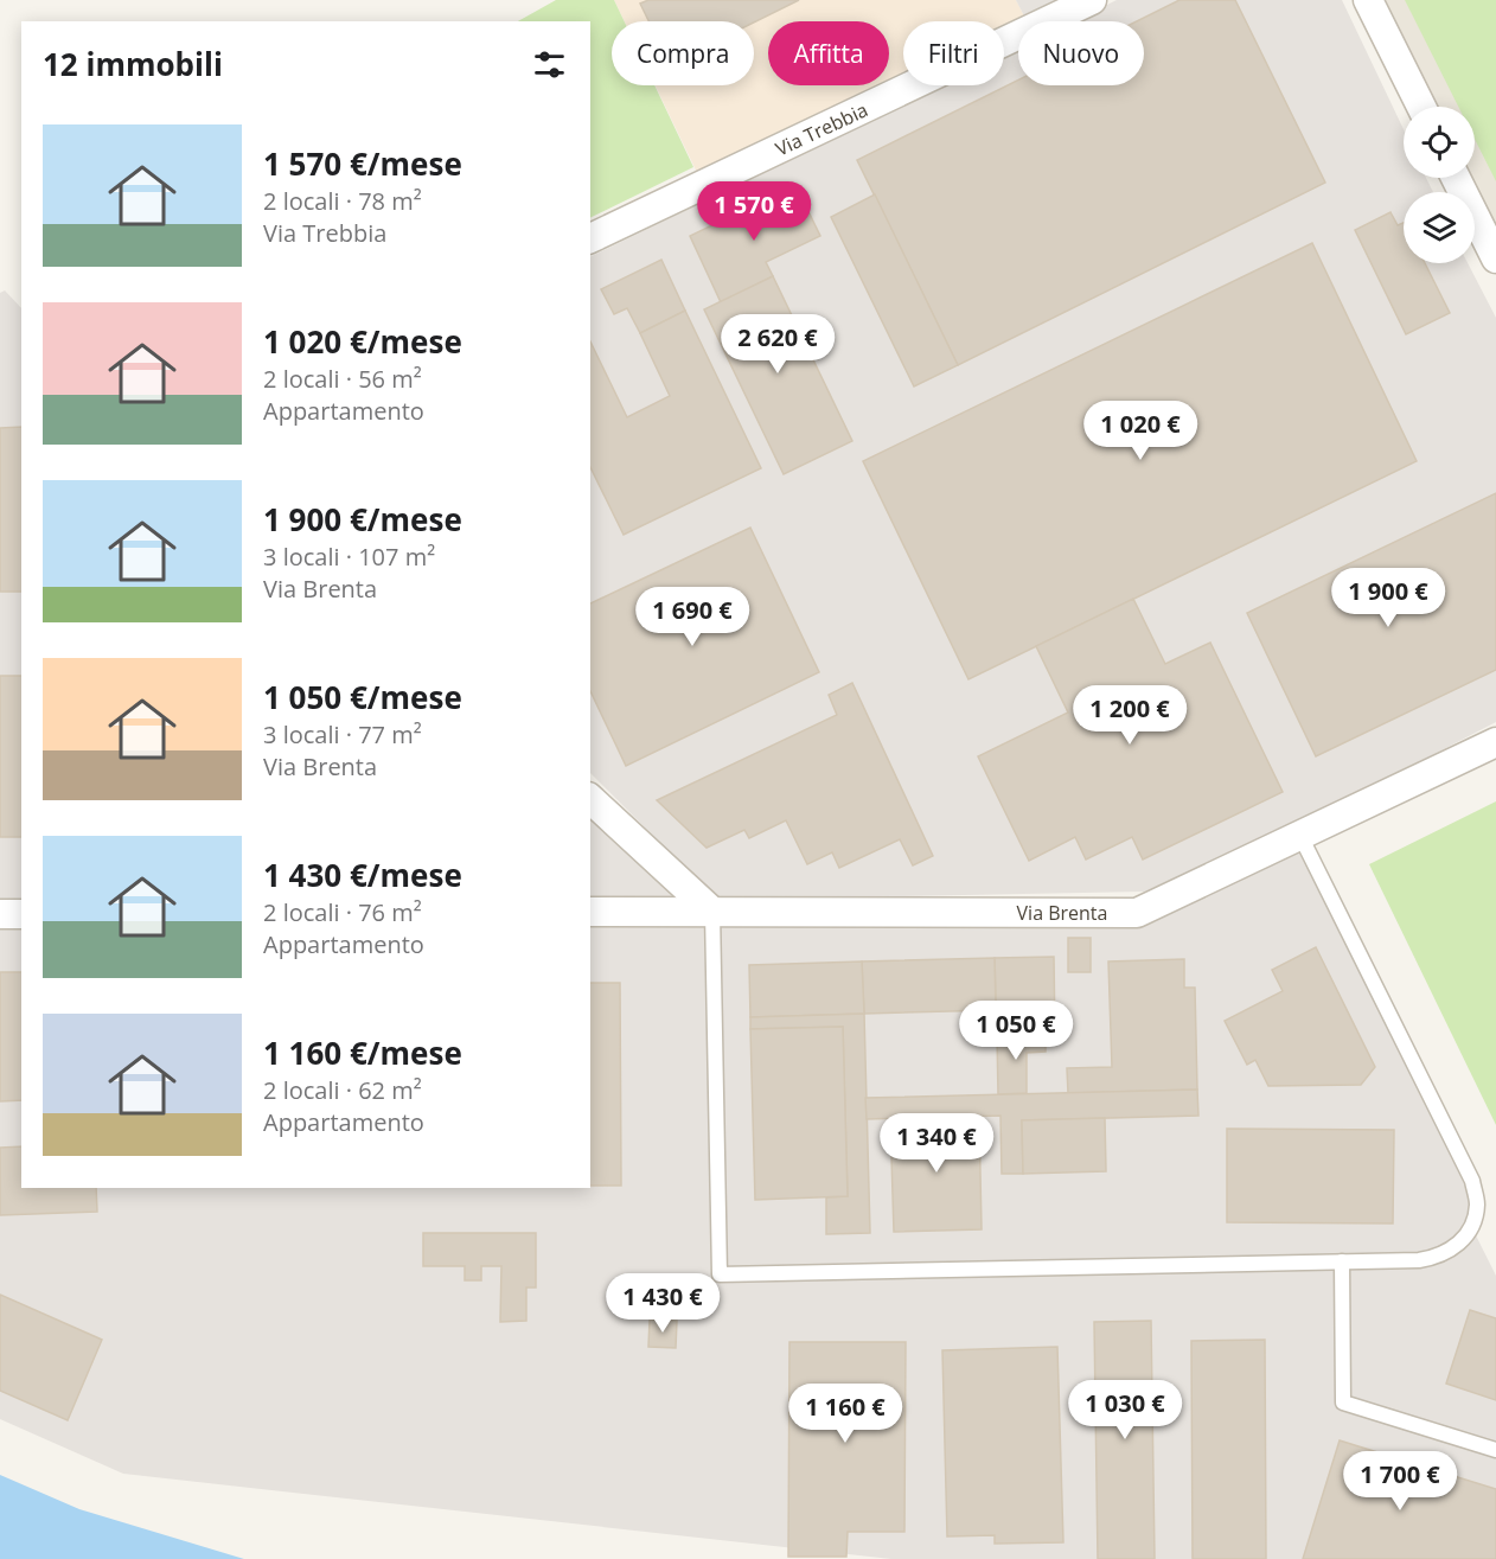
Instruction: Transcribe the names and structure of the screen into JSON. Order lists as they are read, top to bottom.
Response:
{
  "streets": {
    "street": ["Via Trebbia", "Via Brenta"]
  },
  "page": {
    "chip": [
      "Compra",
      "Affitta",
      "Filtri",
      "Nuovo"
    ],
    "heading": "12 immobili",
    "list": [
      {
        "name": "1 570 €/mese",
        "note": "2 locali · 78 m² · Via Trebbia"
      },
      {
        "name": "1 020 €/mese",
        "note": "2 locali · 56 m² · Appartamento"
      },
      {
        "name": "1 900 €/mese",
        "note": "3 locali · 107 m² · Via Brenta"
      },
      {
        "name": "1 050 €/mese",
        "note": "3 locali · 77 m² · Via Brenta"
      },
      {
        "name": "1 430 €/mese",
        "note": "2 locali · 76 m² · Appartamento"
      },
      {
        "name": "1 160 €/mese",
        "note": "2 locali · 62 m² · Appartamento"
      }
    ],
    "price": [
      "1 570 €",
      "2 620 €",
      "1 020 €",
      "1 900 €",
      "1 690 €",
      "1 200 €",
      "1 050 €",
      "1 340 €",
      "1 430 €",
      "1 030 €",
      "1 160 €",
      "1 700 €"
    ]
  }
}
